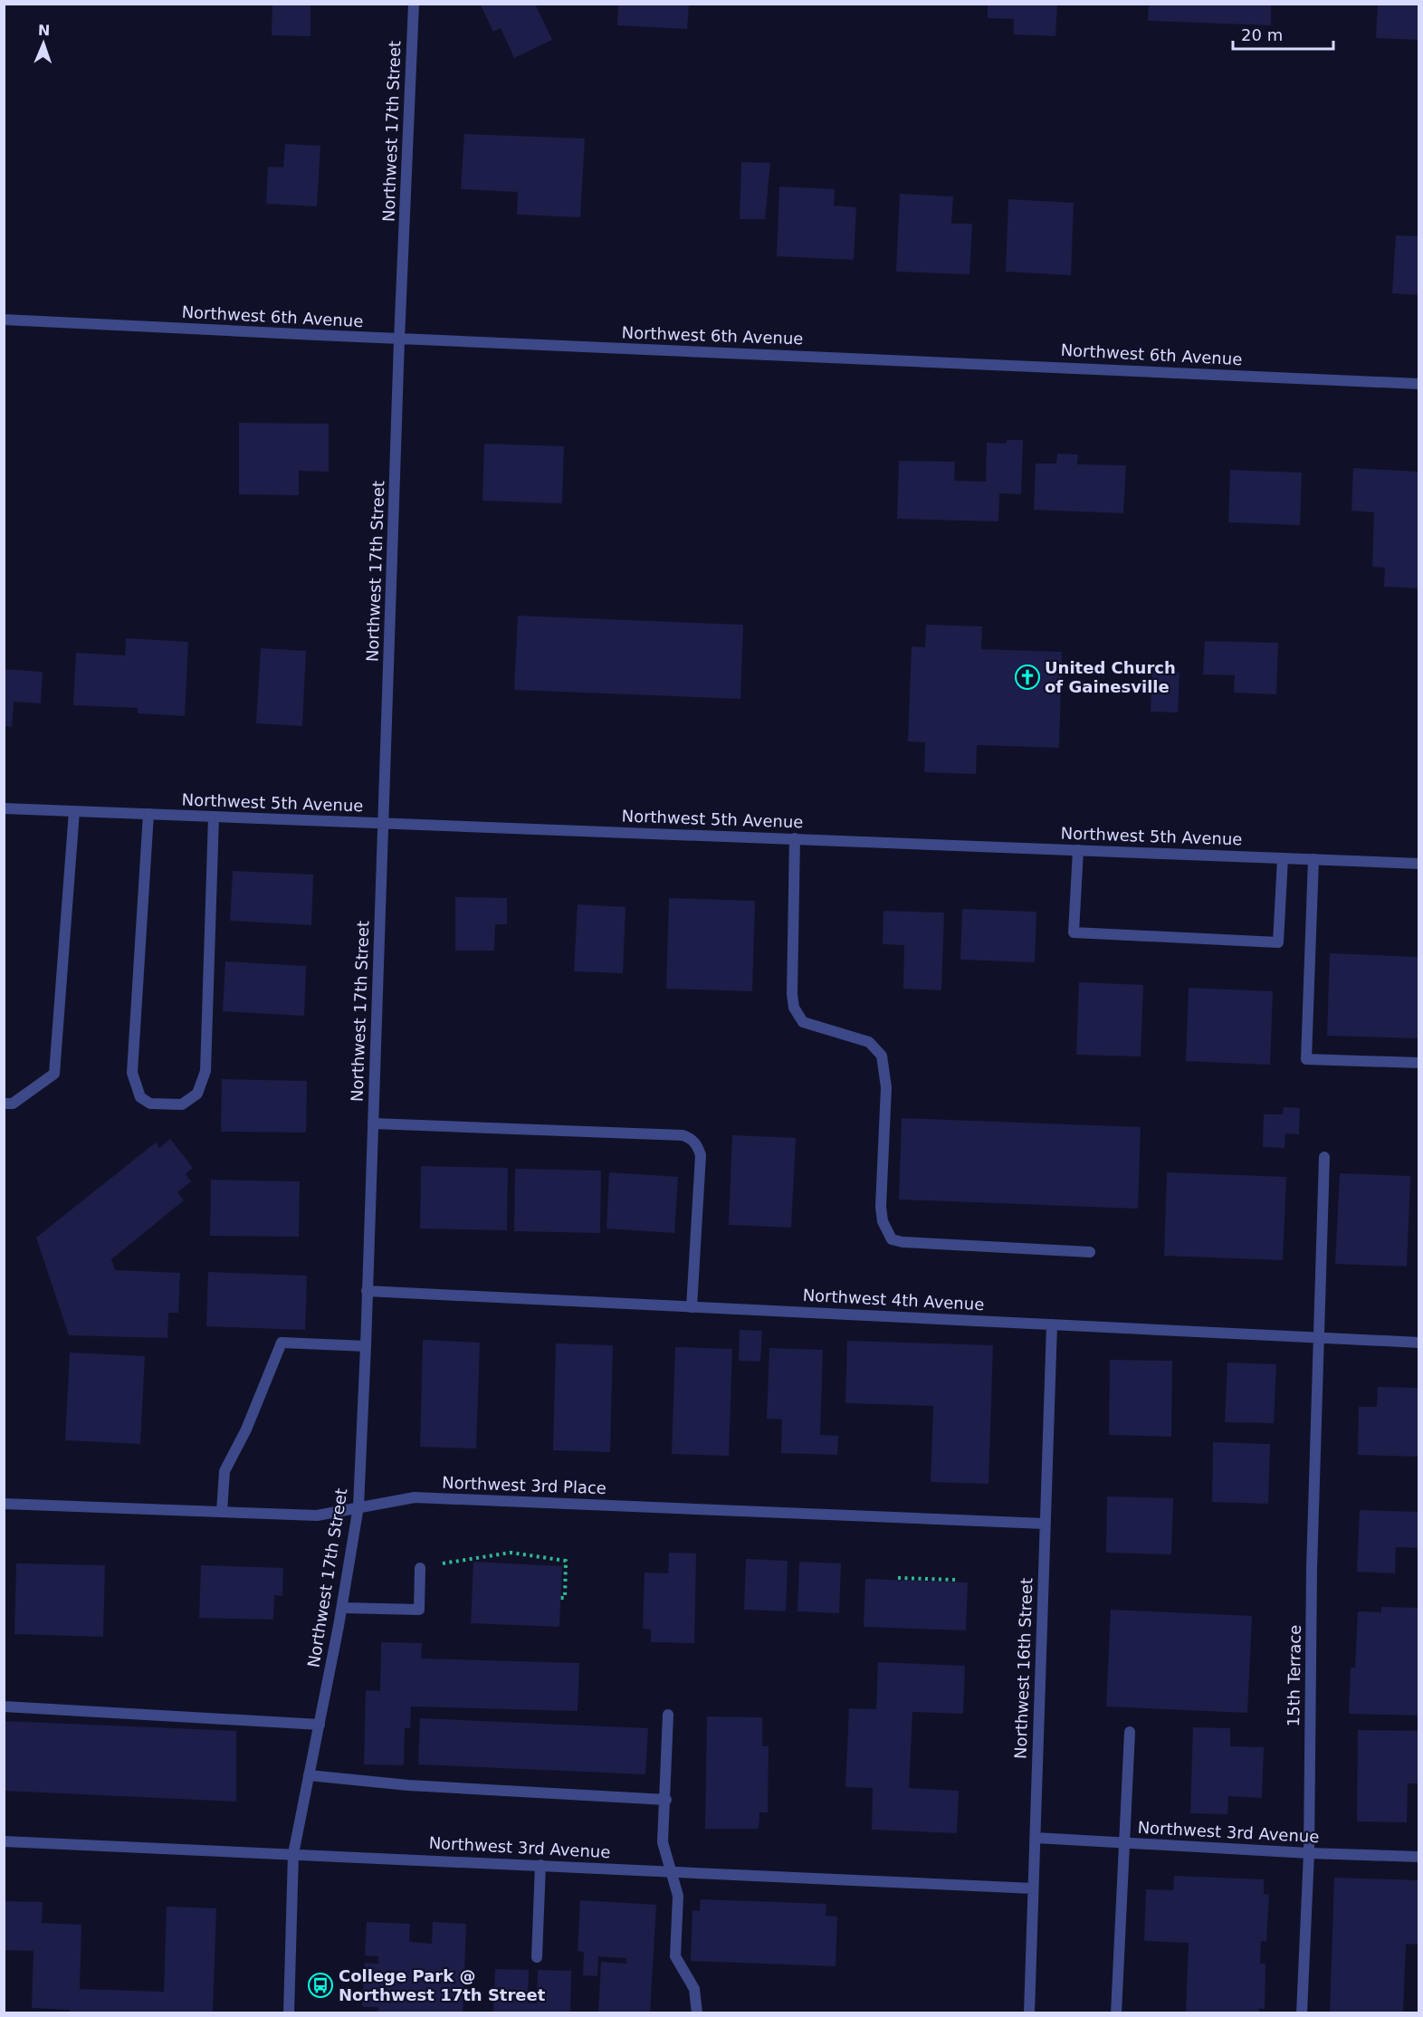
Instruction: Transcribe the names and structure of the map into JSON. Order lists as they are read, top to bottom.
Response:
{
  "streets": {
    "street": [
      "Northwest 17th Street",
      "Northwest 6th Avenue",
      "Northwest 5th Avenue",
      "Northwest 4th Avenue",
      "Northwest 3rd Place",
      "Northwest 16th Street",
      "15th Terrace",
      "Northwest 3rd Avenue"
    ]
  },
  "crossings": [
    ["Northwest 17th Street", "Northwest 6th Avenue"],
    ["Northwest 17th Street", "Northwest 5th Avenue"],
    ["Northwest 17th Street", "Northwest 4th Avenue"],
    ["Northwest 17th Street", "Northwest 3rd Place"],
    ["Northwest 17th Street", "Northwest 3rd Avenue"],
    ["Northwest 4th Avenue", "Northwest 16th Street"],
    ["Northwest 4th Avenue", "15th Terrace"],
    ["Northwest 3rd Place", "Northwest 16th Street"],
    ["Northwest 16th Street", "Northwest 3rd Avenue"],
    ["15th Terrace", "Northwest 3rd Avenue"]
  ],
  "places": {
    "church": ["United Church of Gainesville"],
    "bus stop": ["College Park @ Northwest 17th Street"]
  },
  "scale_bar": "20 m",
  "north": "top"
}
